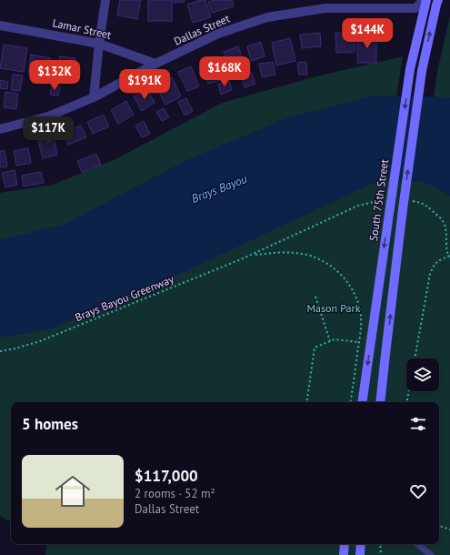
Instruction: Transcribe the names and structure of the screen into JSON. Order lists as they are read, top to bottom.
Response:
{
  "streets": {
    "main road": ["South 75th Street"],
    "street": ["Lamar Street", "Dallas Street"],
    "path": ["Brays Bayou Greenway"]
  },
  "crossings": [
    ["Lamar Street", "Dallas Street"],
    ["Dallas Street", "South 75th Street"],
    ["South 75th Street", "Brays Bayou Greenway"]
  ],
  "water": ["Brays Bayou"],
  "parks": ["Mason Park"],
  "page": {
    "price": [
      "$144K",
      "$168K",
      "$132K",
      "$191K",
      "$117K"
    ],
    "heading": "5 homes",
    "list": [
      {
        "name": "$117,000",
        "note": "2 rooms · 52 m² · Dallas Street"
      }
    ]
  }
}
